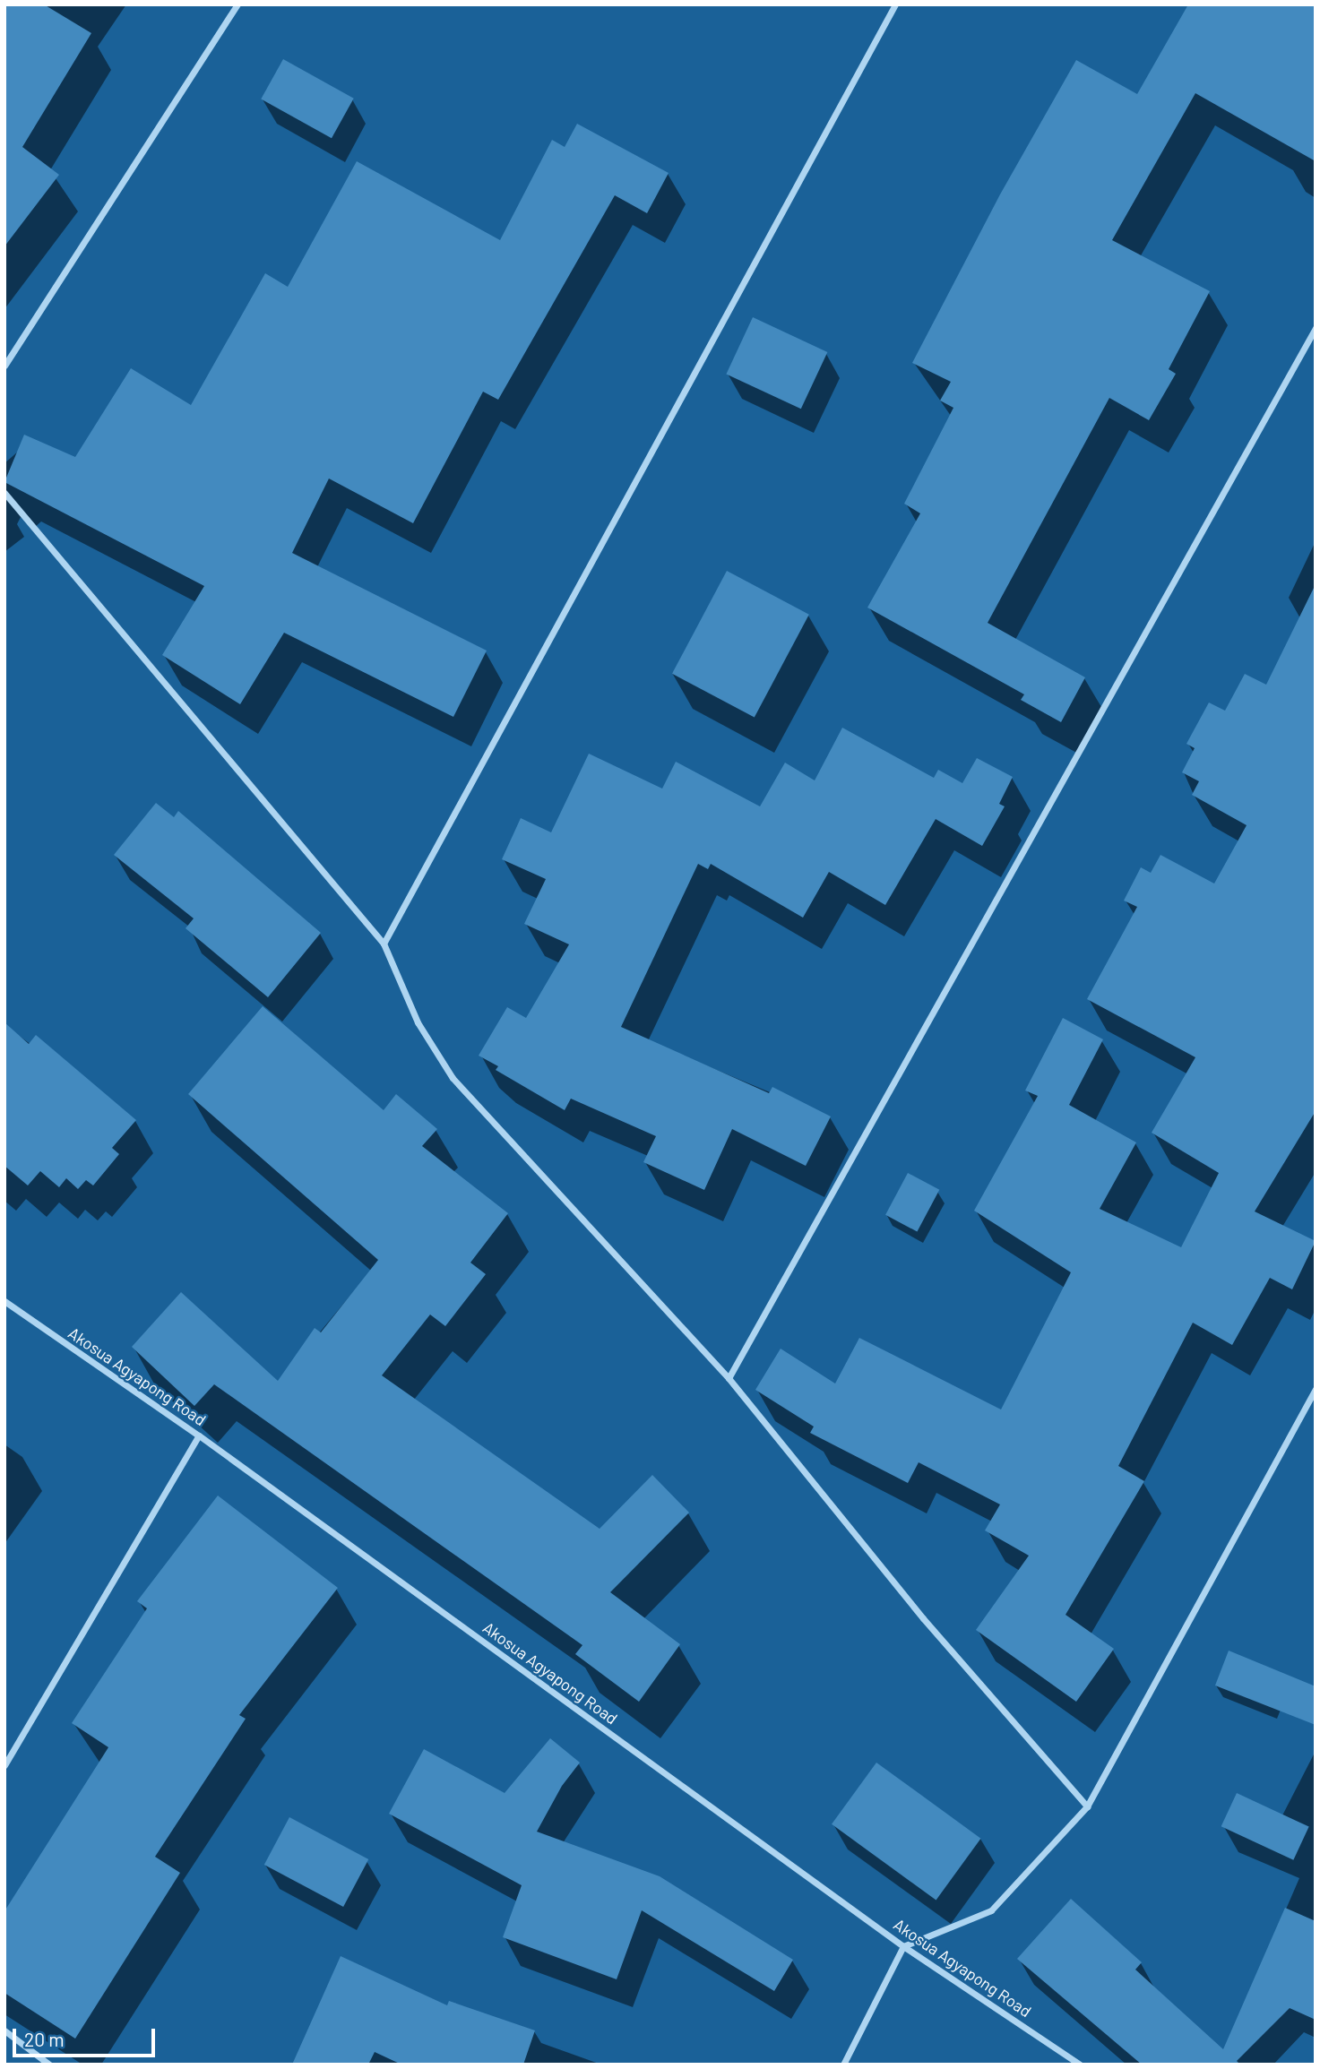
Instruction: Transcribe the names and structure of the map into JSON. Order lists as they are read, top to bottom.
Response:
{
  "streets": {
    "street": ["Akosua Agyapong Road"]
  },
  "scale_bar": "20 m"
}
